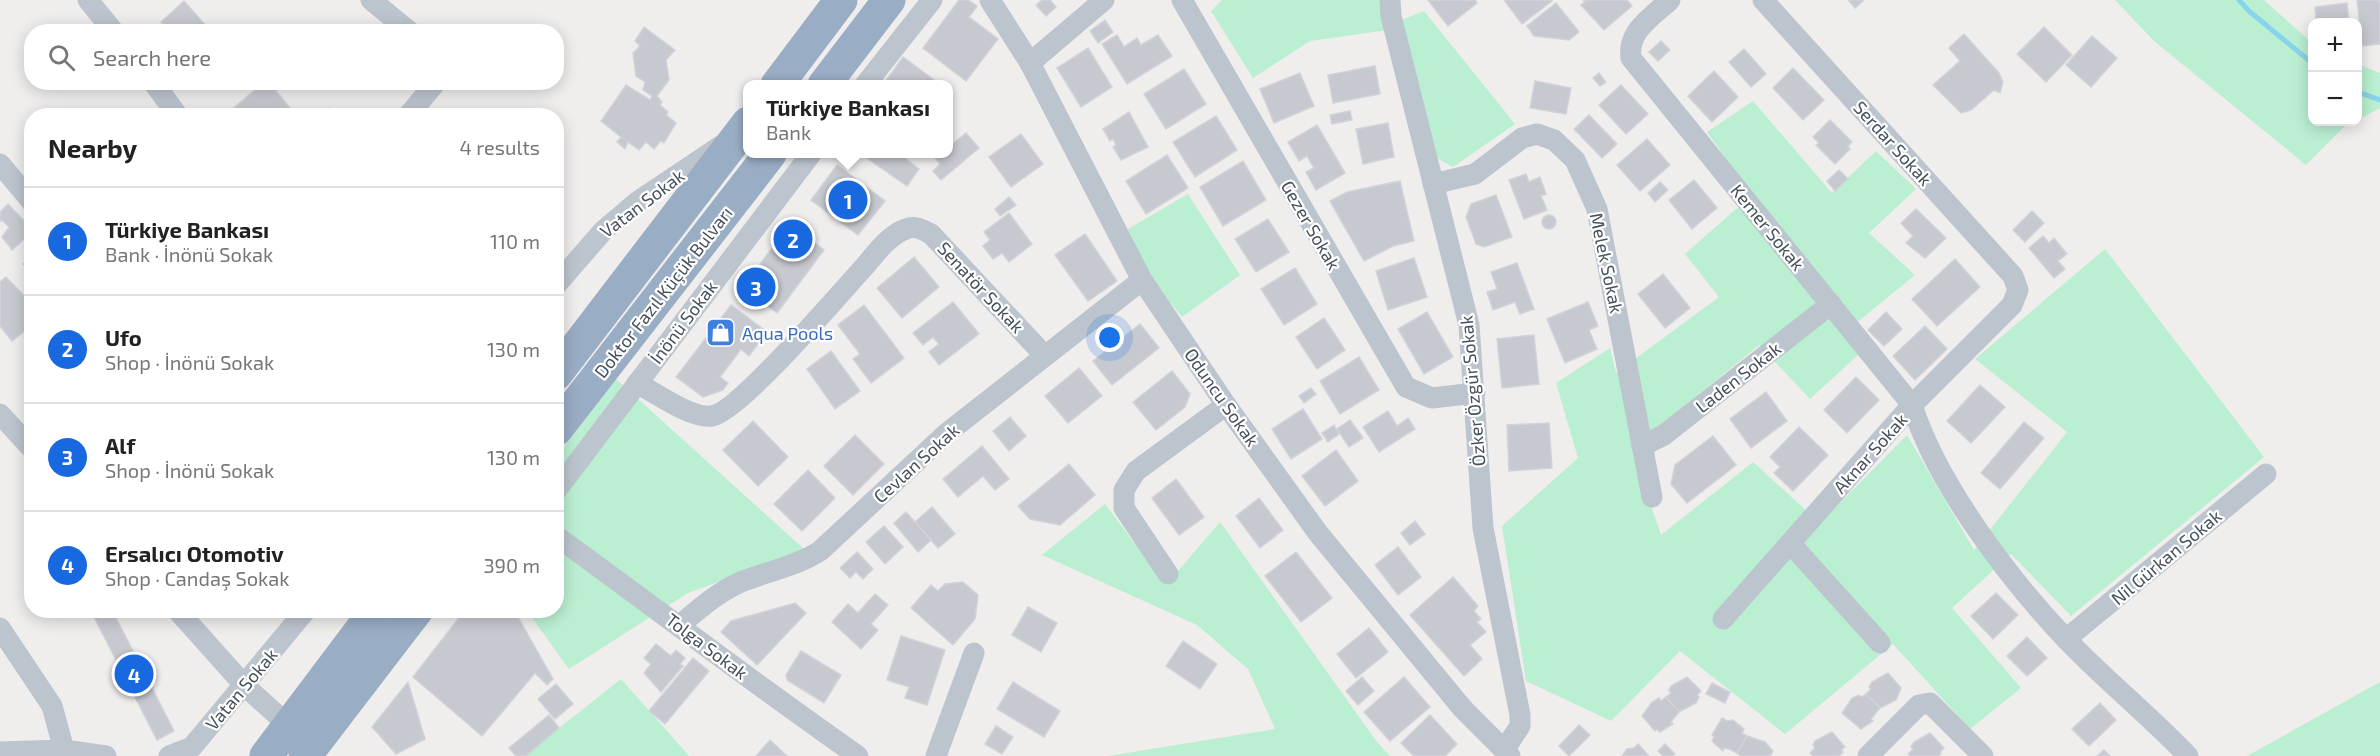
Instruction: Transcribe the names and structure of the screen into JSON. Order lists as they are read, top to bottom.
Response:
{
  "streets": {
    "highway": ["Doktor Fazıl Küçük Bulvarı"],
    "street": [
      "Serdar Sokak",
      "Vatan Sokak",
      "Gezer Sokak",
      "Kemer Sokak",
      "Melek Sokak",
      "Senatör Sokak",
      "İnönü Sokak",
      "Laden Sokak",
      "Özker Özgür Sokak",
      "Oduncu Sokak",
      "Aknar Sokak",
      "Cevlan Sokak",
      "Nil Gürkan Sokak",
      "Tolga Sokak"
    ]
  },
  "crossings": [
    ["Serdar Sokak", "Aknar Sokak"],
    ["Vatan Sokak", "Doktor Fazıl Küçük Bulvarı"],
    ["Gezer Sokak", "Özker Özgür Sokak"],
    ["Kemer Sokak", "Laden Sokak"],
    ["Kemer Sokak", "Aknar Sokak"],
    ["Kemer Sokak", "Nil Gürkan Sokak"],
    ["Melek Sokak", "Laden Sokak"],
    ["Melek Sokak", "Özker Özgür Sokak"],
    ["Senatör Sokak", "İnönü Sokak"],
    ["Senatör Sokak", "Cevlan Sokak"],
    ["Özker Özgür Sokak", "Oduncu Sokak"],
    ["Oduncu Sokak", "Cevlan Sokak"],
    ["Cevlan Sokak", "Tolga Sokak"]
  ],
  "places": {
    "shop": ["Aqua Pools"]
  },
  "page": {
    "map_buttons": ["+", "−"],
    "search": "Search here",
    "popup": ["Türkiye Bankası", "Bank"],
    "heading": ["Nearby", "4 results"],
    "pins": [
      "1",
      "2",
      "3",
      "4"
    ],
    "list": [
      {
        "mark": "1",
        "name": "Türkiye Bankası",
        "note": "Bank · İnönü Sokak",
        "value": "110 m"
      },
      {
        "mark": "2",
        "name": "Ufo",
        "note": "Shop · İnönü Sokak",
        "value": "130 m"
      },
      {
        "mark": "3",
        "name": "Alf",
        "note": "Shop · İnönü Sokak",
        "value": "130 m"
      },
      {
        "mark": "4",
        "name": "Ersalıcı Otomotiv",
        "note": "Shop · Candaş Sokak",
        "value": "390 m"
      }
    ]
  }
}
